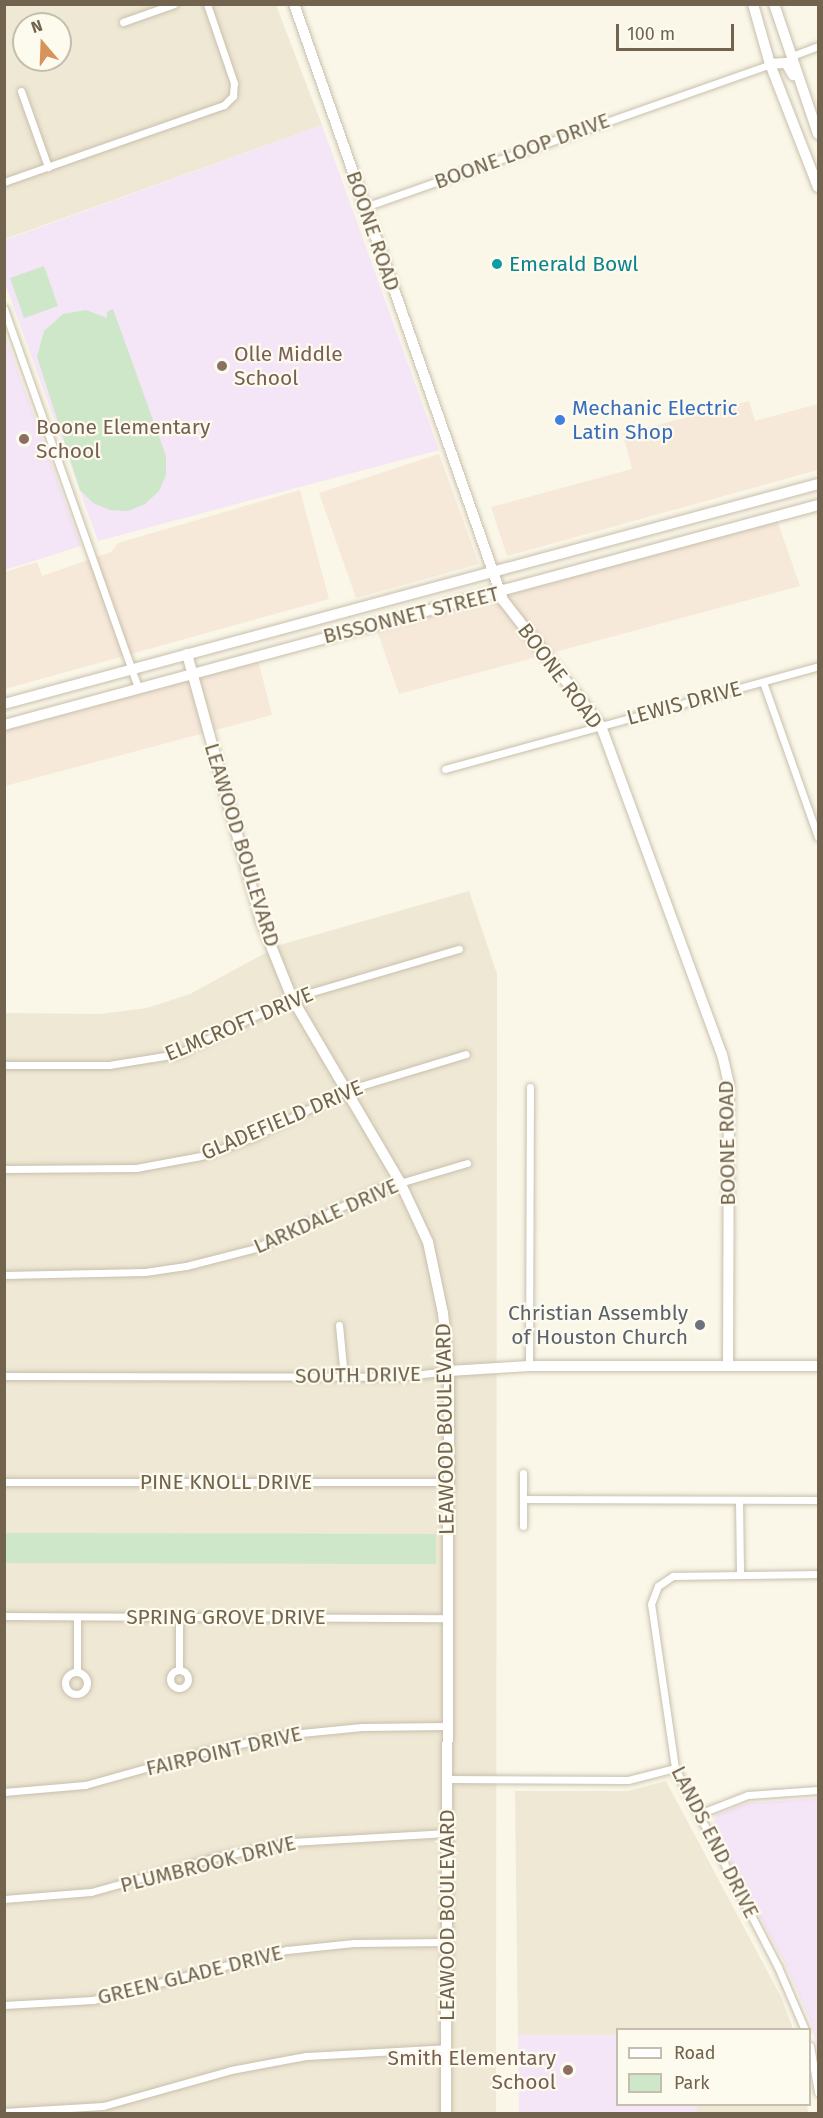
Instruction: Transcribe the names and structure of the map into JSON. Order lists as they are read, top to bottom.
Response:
{
  "streets": {
    "street": [
      "BOONE LOOP DRIVE",
      "BOONE ROAD",
      "BISSONNET STREET",
      "LEWIS DRIVE",
      "LEAWOOD BOULEVARD",
      "ELMCROFT DRIVE",
      "GLADEFIELD DRIVE",
      "LARKDALE DRIVE",
      "SOUTH DRIVE",
      "PINE KNOLL DRIVE",
      "SPRING GROVE DRIVE",
      "FAIRPOINT DRIVE",
      "LANDS END DRIVE",
      "PLUMBROOK DRIVE",
      "GREEN GLADE DRIVE"
    ]
  },
  "crossings": [
    ["BOONE LOOP DRIVE", "BOONE ROAD"],
    ["BOONE ROAD", "BISSONNET STREET"],
    ["BOONE ROAD", "LEWIS DRIVE"],
    ["BOONE ROAD", "SOUTH DRIVE"],
    ["BISSONNET STREET", "LEAWOOD BOULEVARD"],
    ["LEAWOOD BOULEVARD", "ELMCROFT DRIVE"],
    ["LEAWOOD BOULEVARD", "GLADEFIELD DRIVE"],
    ["LEAWOOD BOULEVARD", "LARKDALE DRIVE"],
    ["LEAWOOD BOULEVARD", "SOUTH DRIVE"],
    ["LEAWOOD BOULEVARD", "PINE KNOLL DRIVE"],
    ["LEAWOOD BOULEVARD", "SPRING GROVE DRIVE"],
    ["LEAWOOD BOULEVARD", "FAIRPOINT DRIVE"],
    ["LEAWOOD BOULEVARD", "PLUMBROOK DRIVE"],
    ["LEAWOOD BOULEVARD", "GREEN GLADE DRIVE"]
  ],
  "places": [
    "Emerald Bowl",
    "Olle Middle School",
    "Mechanic Electric Latin Shop",
    "Boone Elementary School",
    "Christian Assembly of Houston Church",
    "Smith Elementary School"
  ],
  "legend": ["Road", "Park"],
  "scale_bar": "100 m",
  "north": "top"
}
